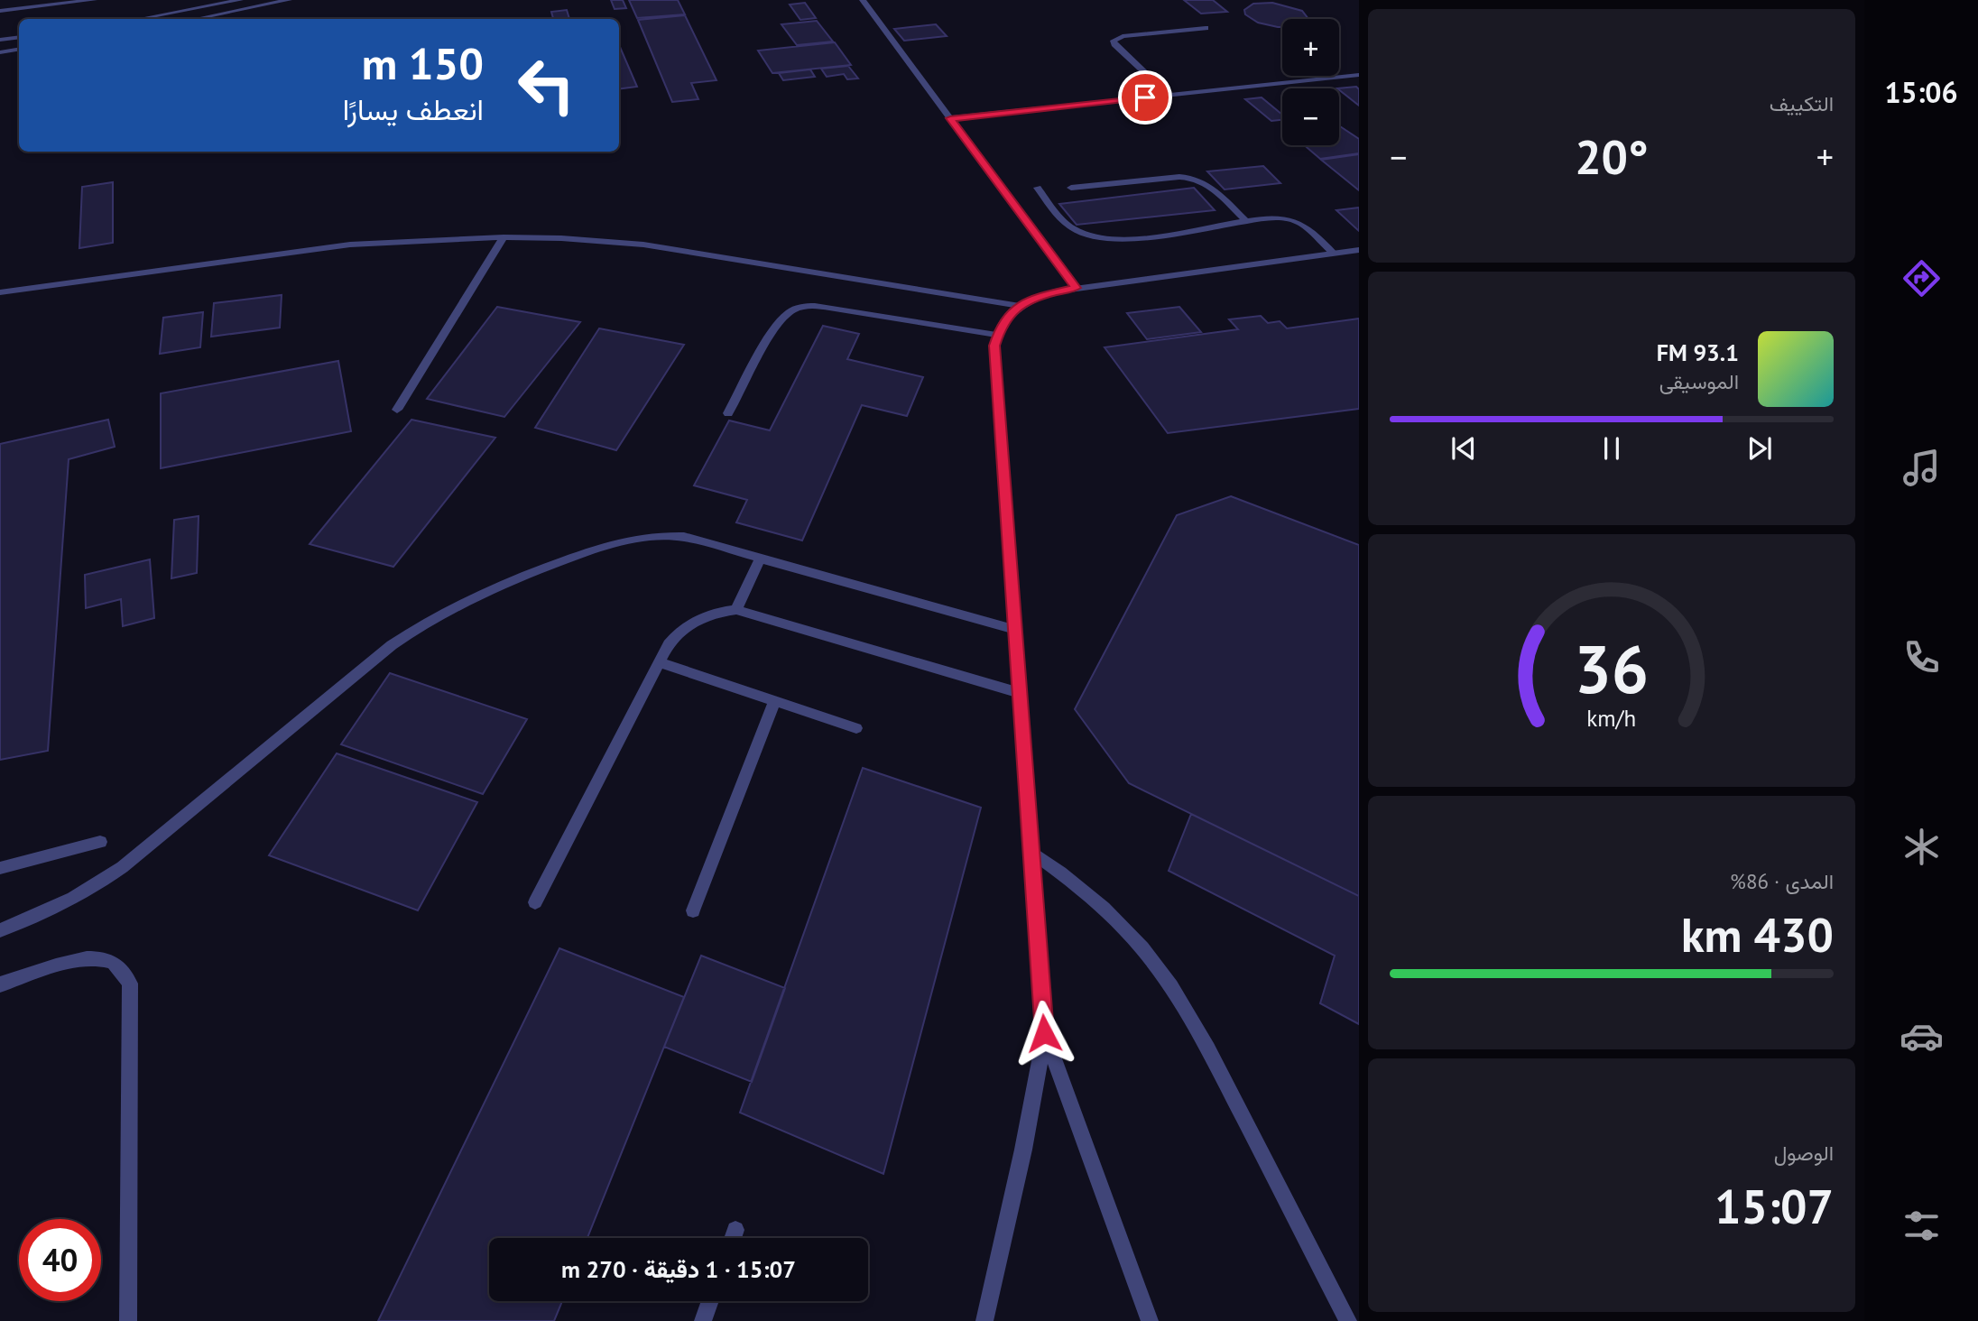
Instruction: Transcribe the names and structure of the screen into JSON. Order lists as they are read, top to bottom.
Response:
{
  "page": {
    "tabs": "15:06",
    "tile": [
      "التكييف",
      ["المدى · 86%", "430 km"],
      ["الوصول", "15:07"]
    ],
    "map_buttons": ["+", "−"],
    "turn": ["150 m", "انعطف يسارًا"],
    "heat": ["−", "20°", "+"],
    "song": ["93.1 FM", "الموسيقى"],
    "limit": "40",
    "trip": "15:07 · 1 دقيقة · 270 m",
    "gauge": ["36", "km/h"]
  }
}
